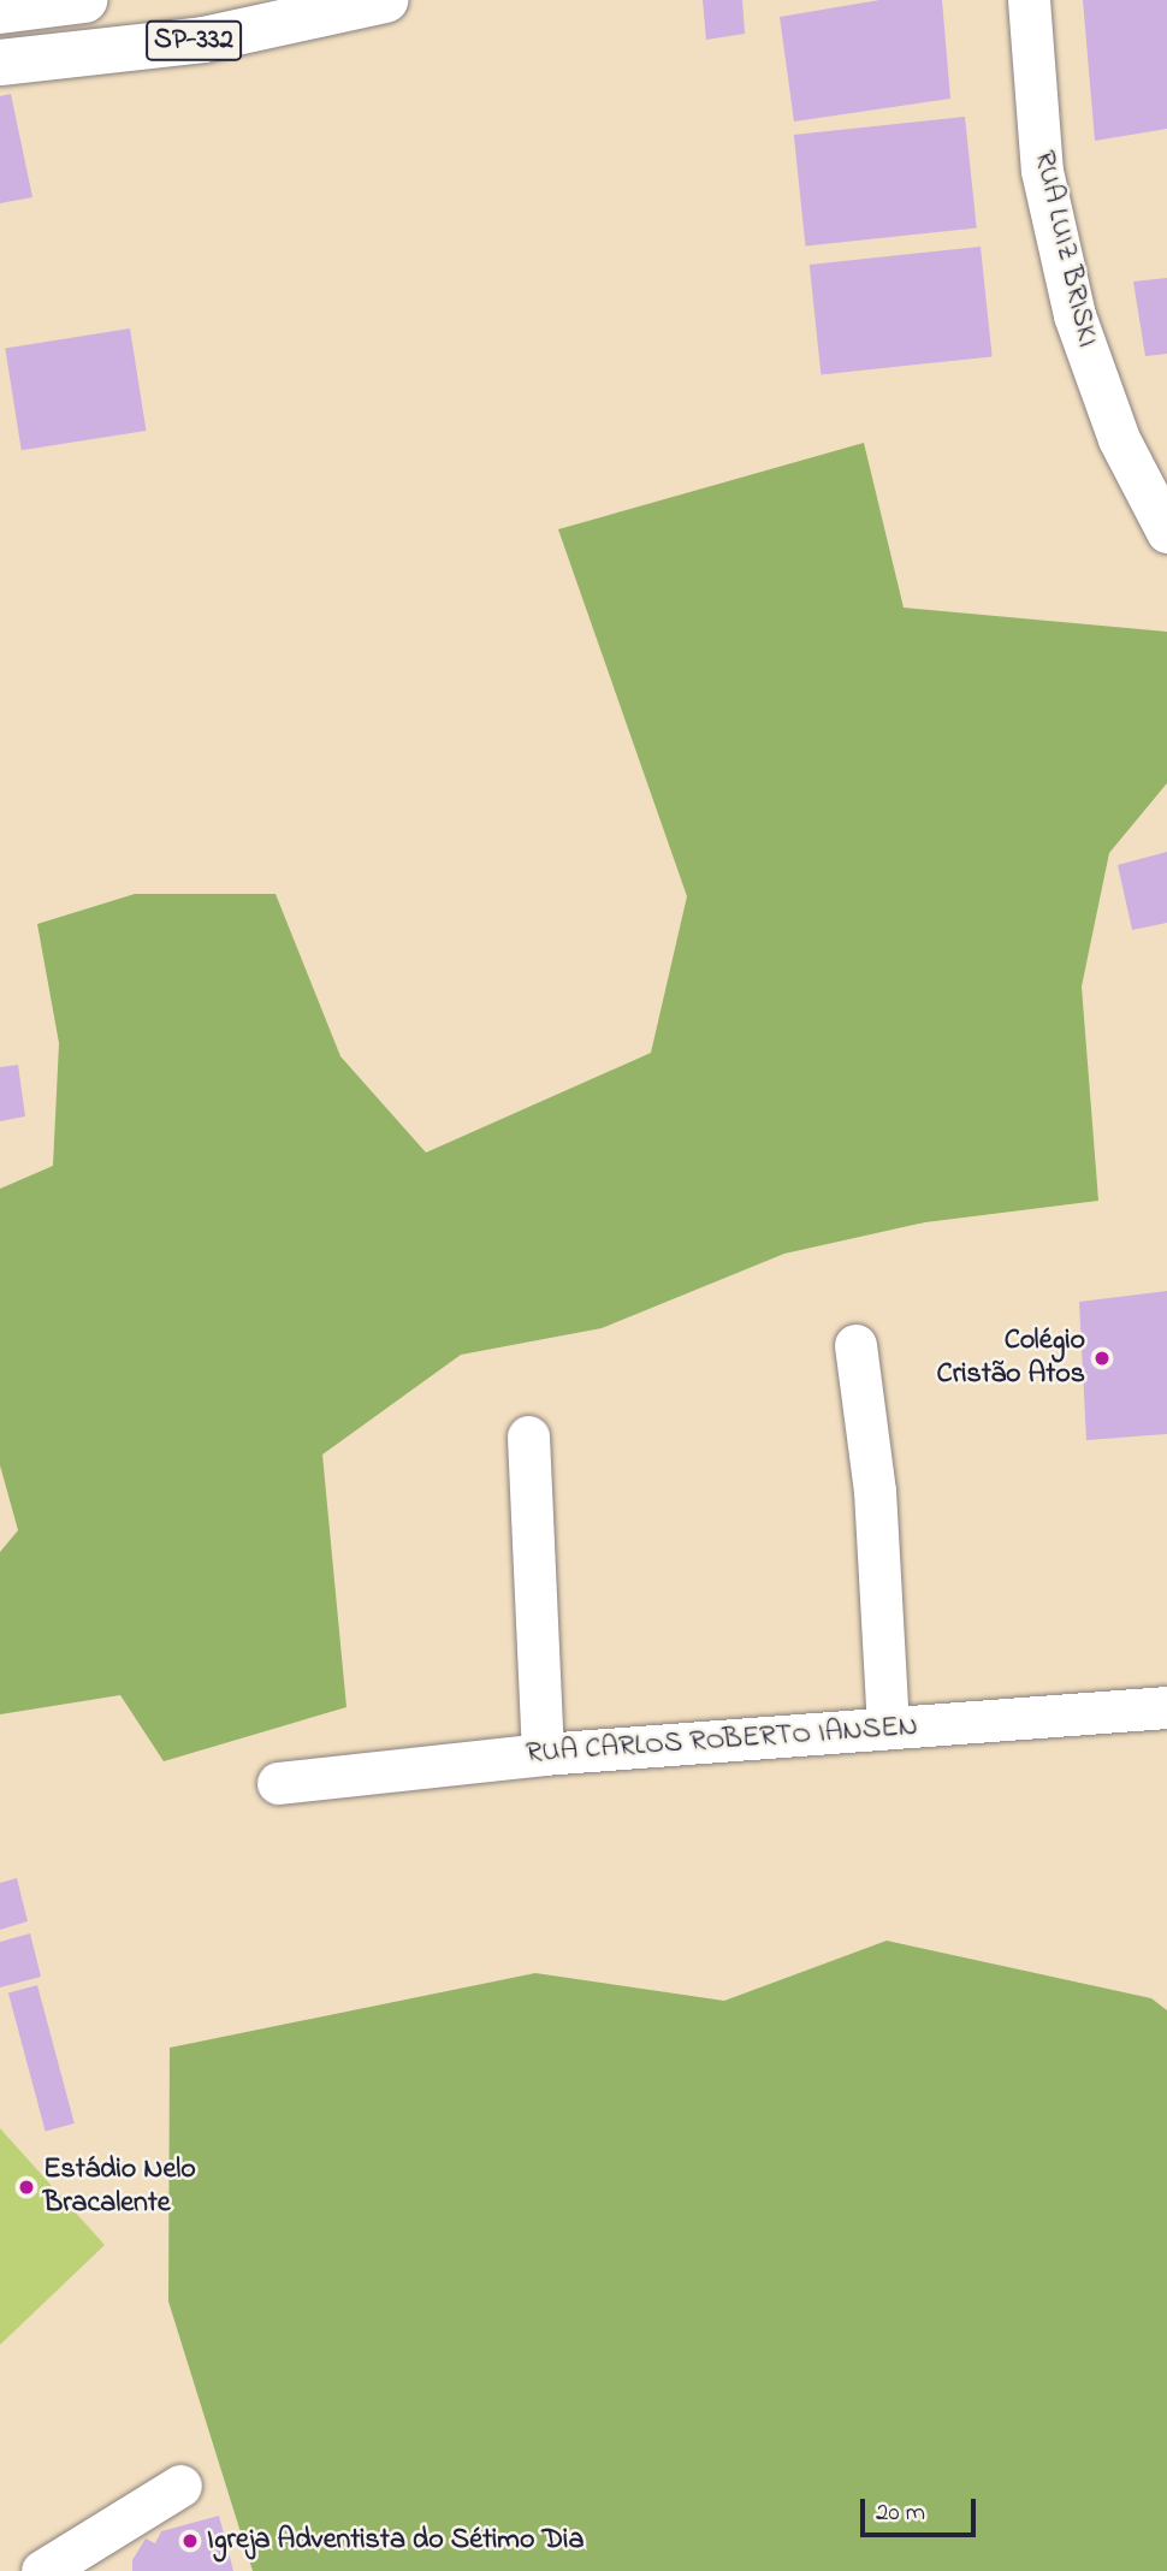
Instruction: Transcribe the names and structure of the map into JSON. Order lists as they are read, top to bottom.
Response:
{
  "streets": {
    "main road": ["SP-332"],
    "street": ["RUA LUIZ BRISKI", "RUA CARLOS ROBERTO IANSEN"]
  },
  "places": ["Colégio Cristão Atos", "Estádio Nelo Bracalente", "Igreja Adventista do Sétimo Dia"],
  "scale_bar": "20 m"
}
